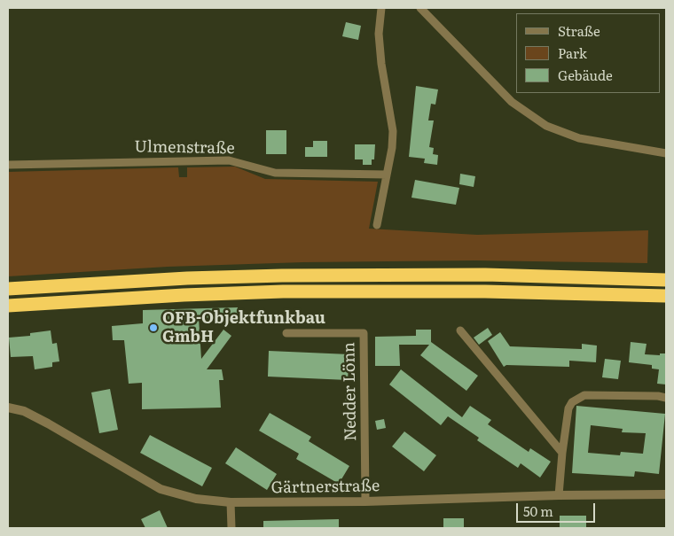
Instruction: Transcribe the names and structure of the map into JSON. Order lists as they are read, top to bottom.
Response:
{
  "streets": {
    "street": ["Ulmenstraße", "Nedder Lönn", "Gärtnerstraße"]
  },
  "crossings": [
    ["Nedder Lönn", "Gärtnerstraße"]
  ],
  "places": ["OFB-Objektfunkbau GmbH"],
  "legend": ["Straße", "Park", "Gebäude"],
  "scale_bar": "50 m"
}
